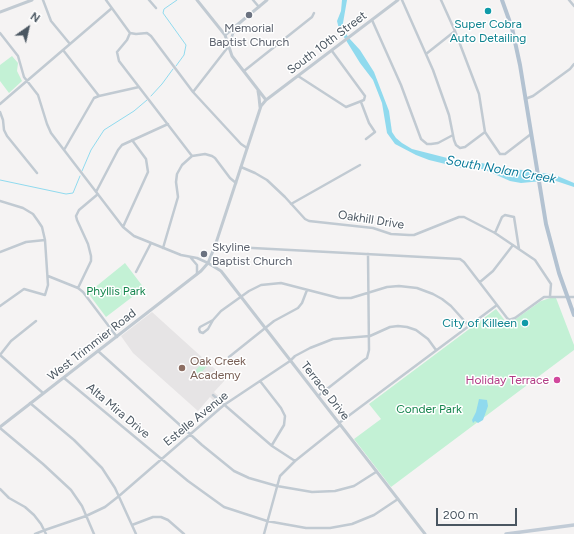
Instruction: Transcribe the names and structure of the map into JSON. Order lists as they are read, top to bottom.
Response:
{
  "streets": {
    "street": [
      "South 10th Street",
      "Oakhill Drive",
      "West Trimmier Road",
      "Terrace Drive",
      "Alta Mira Drive",
      "Estelle Avenue"
    ]
  },
  "crossings": [
    ["South 10th Street", "West Trimmier Road"],
    ["Oakhill Drive", "West Trimmier Road"],
    ["West Trimmier Road", "Terrace Drive"],
    ["West Trimmier Road", "Alta Mira Drive"],
    ["Terrace Drive", "Alta Mira Drive"],
    ["Terrace Drive", "Estelle Avenue"],
    ["Alta Mira Drive", "Estelle Avenue"]
  ],
  "water": ["South Nolan Creek"],
  "parks": ["Phyllis Park", "Conder Park"],
  "places": [
    "Super Cobra Auto Detailing",
    "Memorial Baptist Church",
    "Skyline Baptist Church",
    "City of Killeen",
    "Oak Creek Academy",
    "Holiday Terrace"
  ],
  "scale_bar": "200 m",
  "north": "top right"
}
